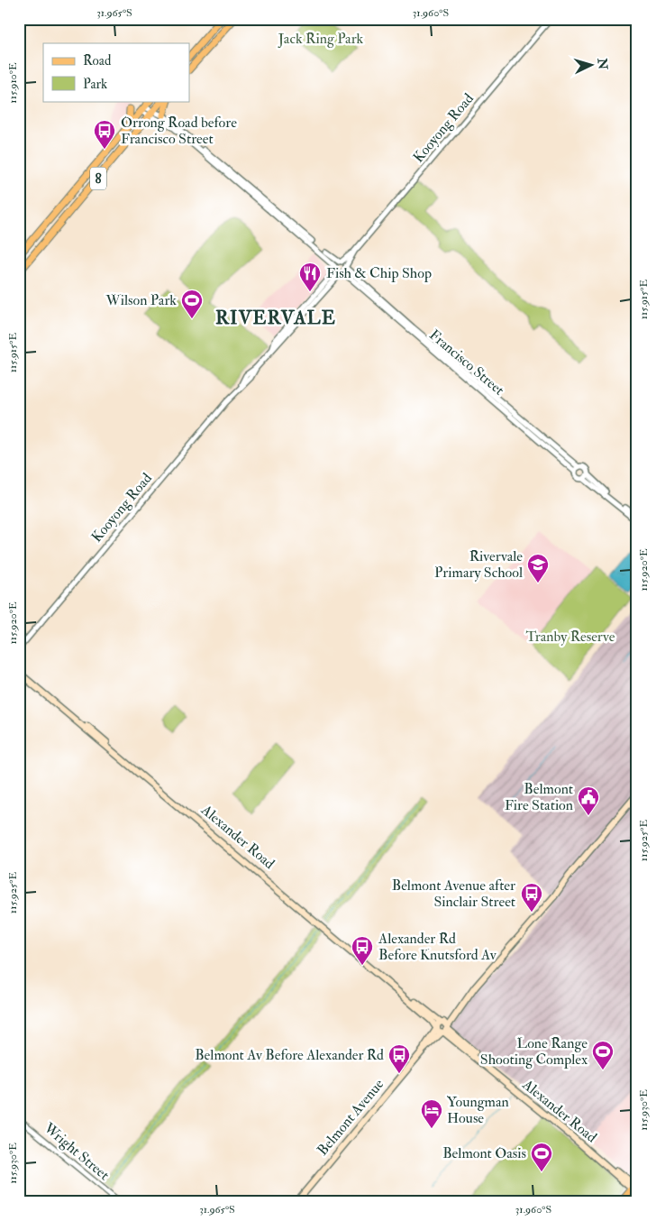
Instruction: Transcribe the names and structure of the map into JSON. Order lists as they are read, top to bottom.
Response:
{
  "streets": {
    "main road": ["8", "Alexander Road", "Belmont Avenue"],
    "street": ["Kooyong Road", "Francisco Street", "Wright Street"]
  },
  "crossings": [
    ["Kooyong Road", "Francisco Street"],
    ["Alexander Road", "Belmont Avenue"]
  ],
  "districts": ["RIVERVALE"],
  "parks": ["Jack Ring Park", "Tranby Reserve"],
  "places": {
    "bus stop": [
      "Orrong Road before Francisco Street",
      "Belmont Avenue after Sinclair Street",
      "Alexander Rd Before Knutsford Av",
      "Belmont Av Before Alexander Rd"
    ],
    "restaurant": ["Fish & Chip Shop"],
    "sports": ["Wilson Park", "Lone Range Shooting Complex", "Belmont Oasis"],
    "school or university": ["Rivervale Primary School"],
    "public building": ["Belmont Fire Station"],
    "hotel": ["Youngman House"]
  },
  "legend": ["Road", "Park"],
  "north": "right",
  "coordinates": [
    "31.965°S",
    "31.960°S",
    "115.910°E",
    "115.915°E",
    "115.920°E",
    "115.925°E",
    "115.930°E"
  ]
}
